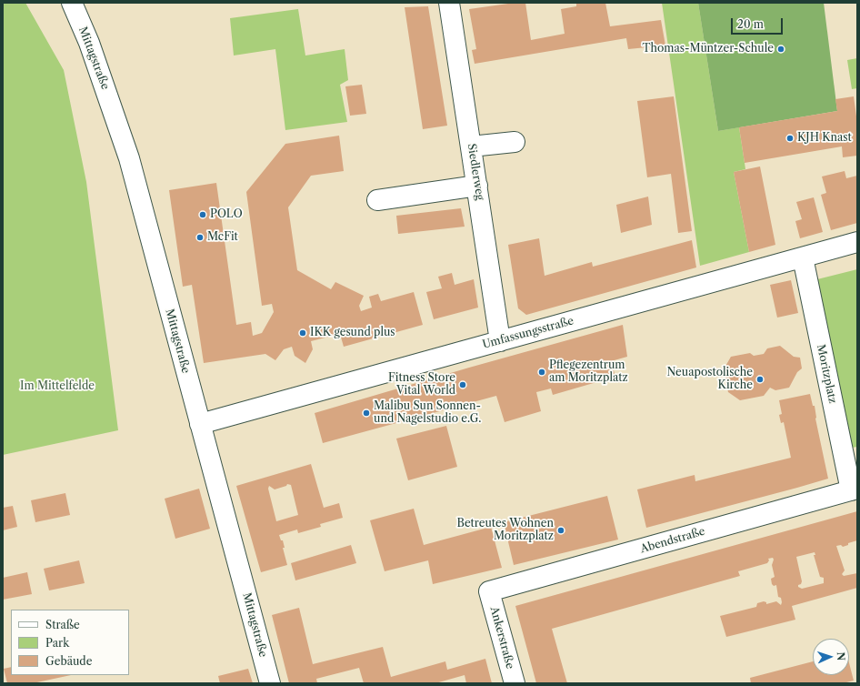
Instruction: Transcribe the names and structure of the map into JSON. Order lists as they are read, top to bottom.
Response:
{
  "streets": {
    "street": [
      "Mittagstraße",
      "Siedlerweg",
      "Umfassungsstraße",
      "Moritzplatz",
      "Abendstraße",
      "Ankerstraße"
    ]
  },
  "crossings": [
    ["Mittagstraße", "Umfassungsstraße"],
    ["Siedlerweg", "Umfassungsstraße"],
    ["Umfassungsstraße", "Moritzplatz"],
    ["Moritzplatz", "Abendstraße"],
    ["Abendstraße", "Ankerstraße"]
  ],
  "parks": ["Im Mittelfelde"],
  "places": [
    "Thomas-Müntzer-Schule",
    "KJH Knast",
    "POLO",
    "McFit",
    "IKK gesund plus",
    "Pflegezentrum am Moritzplatz",
    "Neuapostolische Kirche",
    "Fitness Store Vital World",
    "Malibu Sun Sonnen- und Nagelstudio e.G.",
    "Betreutes Wohnen Moritzplatz"
  ],
  "legend": ["Straße", "Park", "Gebäude"],
  "scale_bar": "20 m",
  "north": "right"
}
